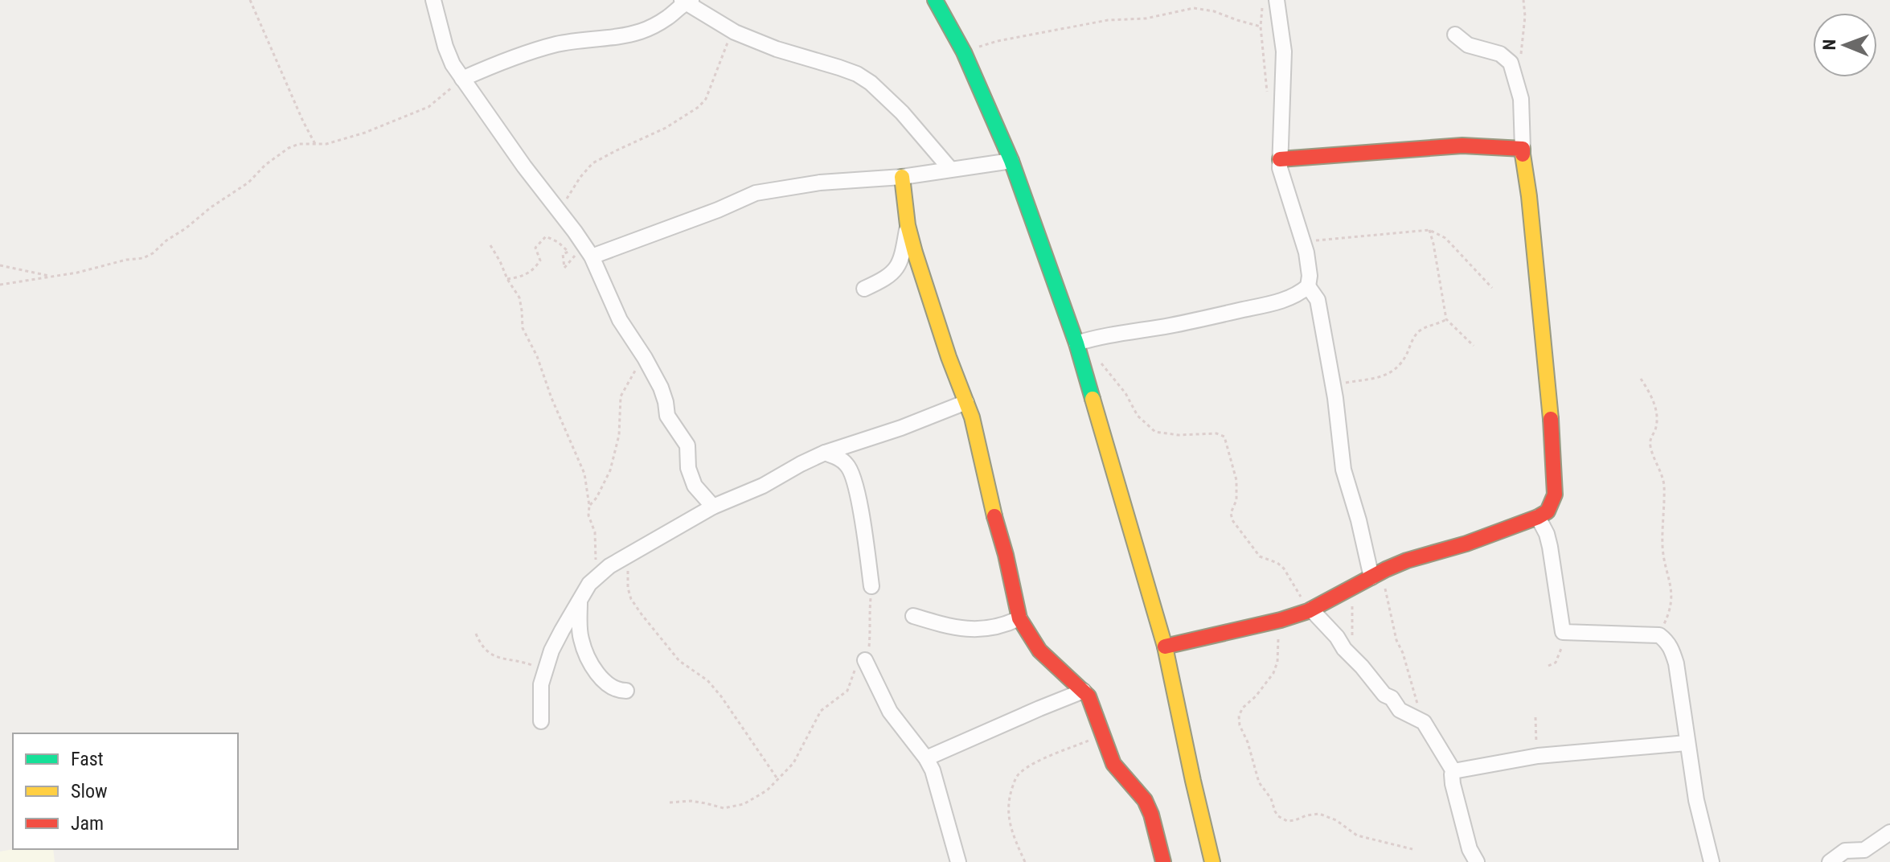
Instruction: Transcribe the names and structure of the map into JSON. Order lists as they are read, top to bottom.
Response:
{
  "legend": ["Fast", "Slow", "Jam"],
  "north": "left"
}
